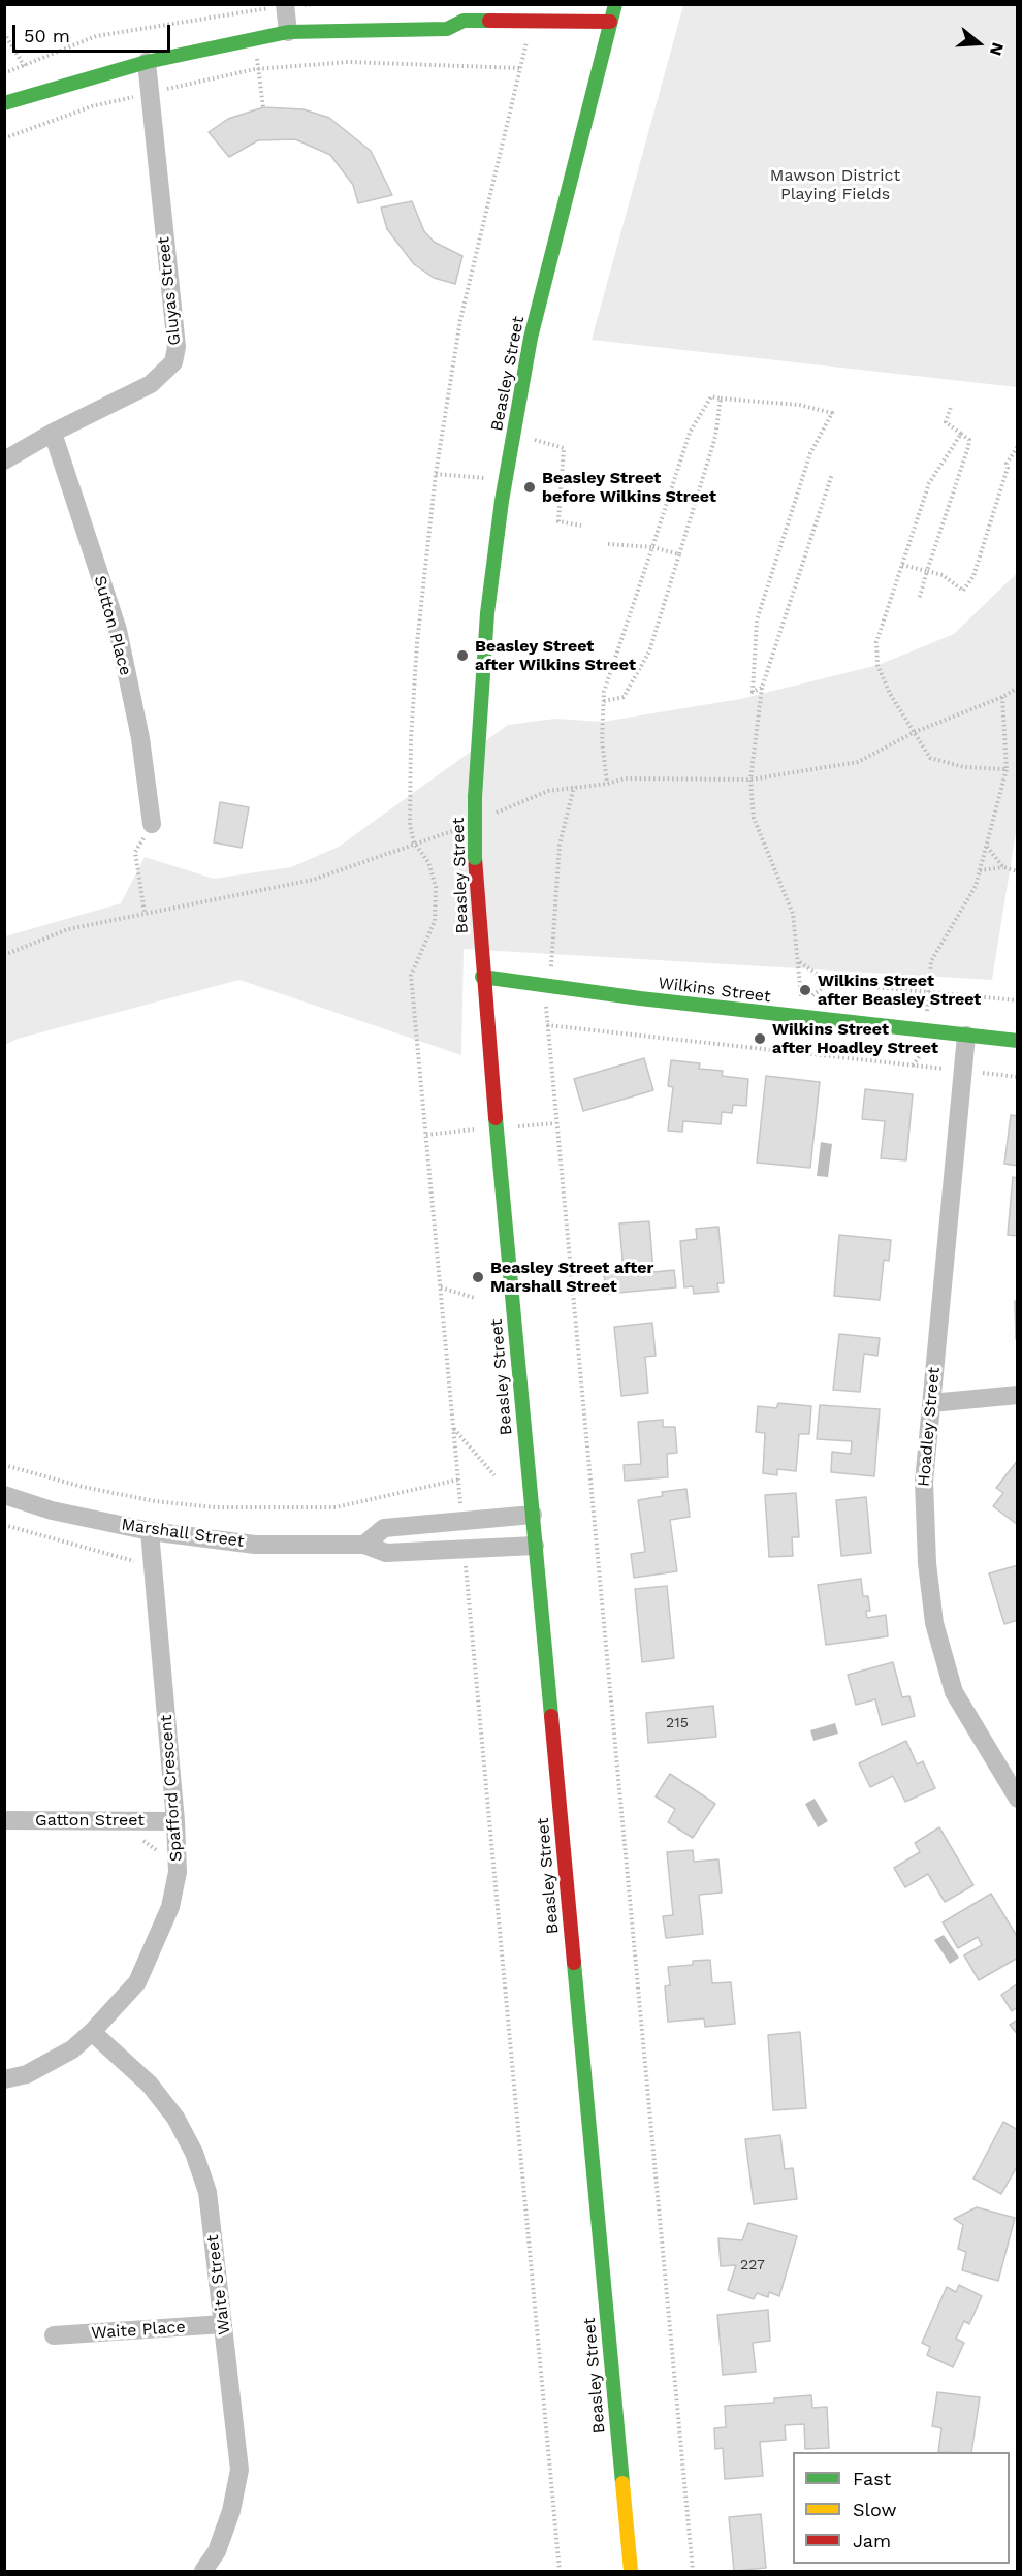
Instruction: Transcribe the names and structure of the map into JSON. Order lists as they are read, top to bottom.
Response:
{
  "streets": {
    "main road": ["Beasley Street", "Wilkins Street"],
    "street": [
      "Gluyas Street",
      "Sutton Place",
      "Hoadley Street",
      "Marshall Street",
      "Spafford Crescent",
      "Gatton Street",
      "Waite Street",
      "Waite Place"
    ]
  },
  "crossings": [
    ["Gluyas Street", "Sutton Place"],
    ["Beasley Street", "Wilkins Street"],
    ["Beasley Street", "Marshall Street"],
    ["Wilkins Street", "Hoadley Street"],
    ["Marshall Street", "Spafford Crescent"],
    ["Spafford Crescent", "Gatton Street"],
    ["Spafford Crescent", "Waite Street"],
    ["Waite Street", "Waite Place"]
  ],
  "parks": ["Mawson District Playing Fields"],
  "places": [
    "Beasley Street before Wilkins Street",
    "Beasley Street after Wilkins Street",
    "Wilkins Street after Beasley Street",
    "Wilkins Street after Hoadley Street",
    "Beasley Street after Marshall Street"
  ],
  "house_numbers": ["215", "227"],
  "legend": ["Fast", "Slow", "Jam"],
  "scale_bar": "50 m",
  "north": "right"
}
